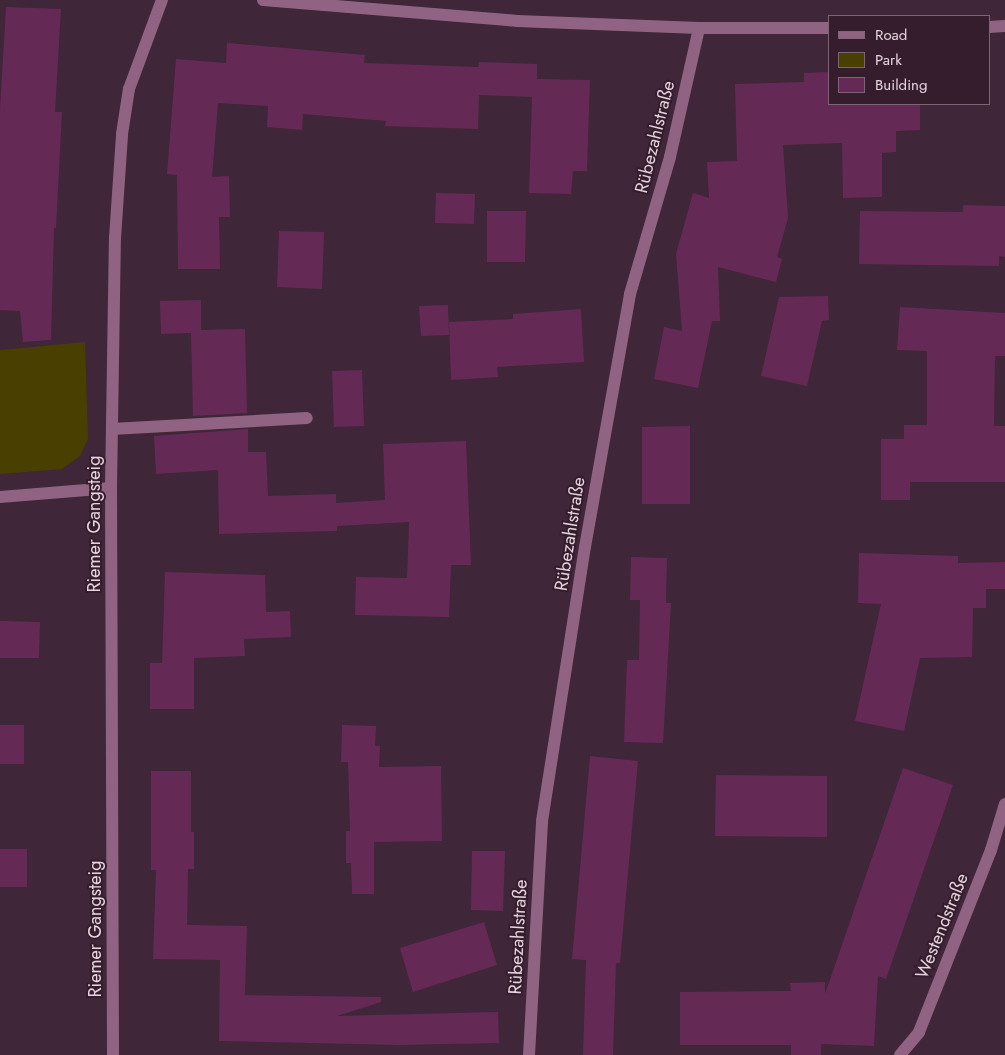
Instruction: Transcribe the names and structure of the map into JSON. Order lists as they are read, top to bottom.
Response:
{
  "streets": {
    "street": ["Rübezahlstraße", "Riemer Gangsteig", "Westendstraße"]
  },
  "legend": ["Road", "Park", "Building"]
}
